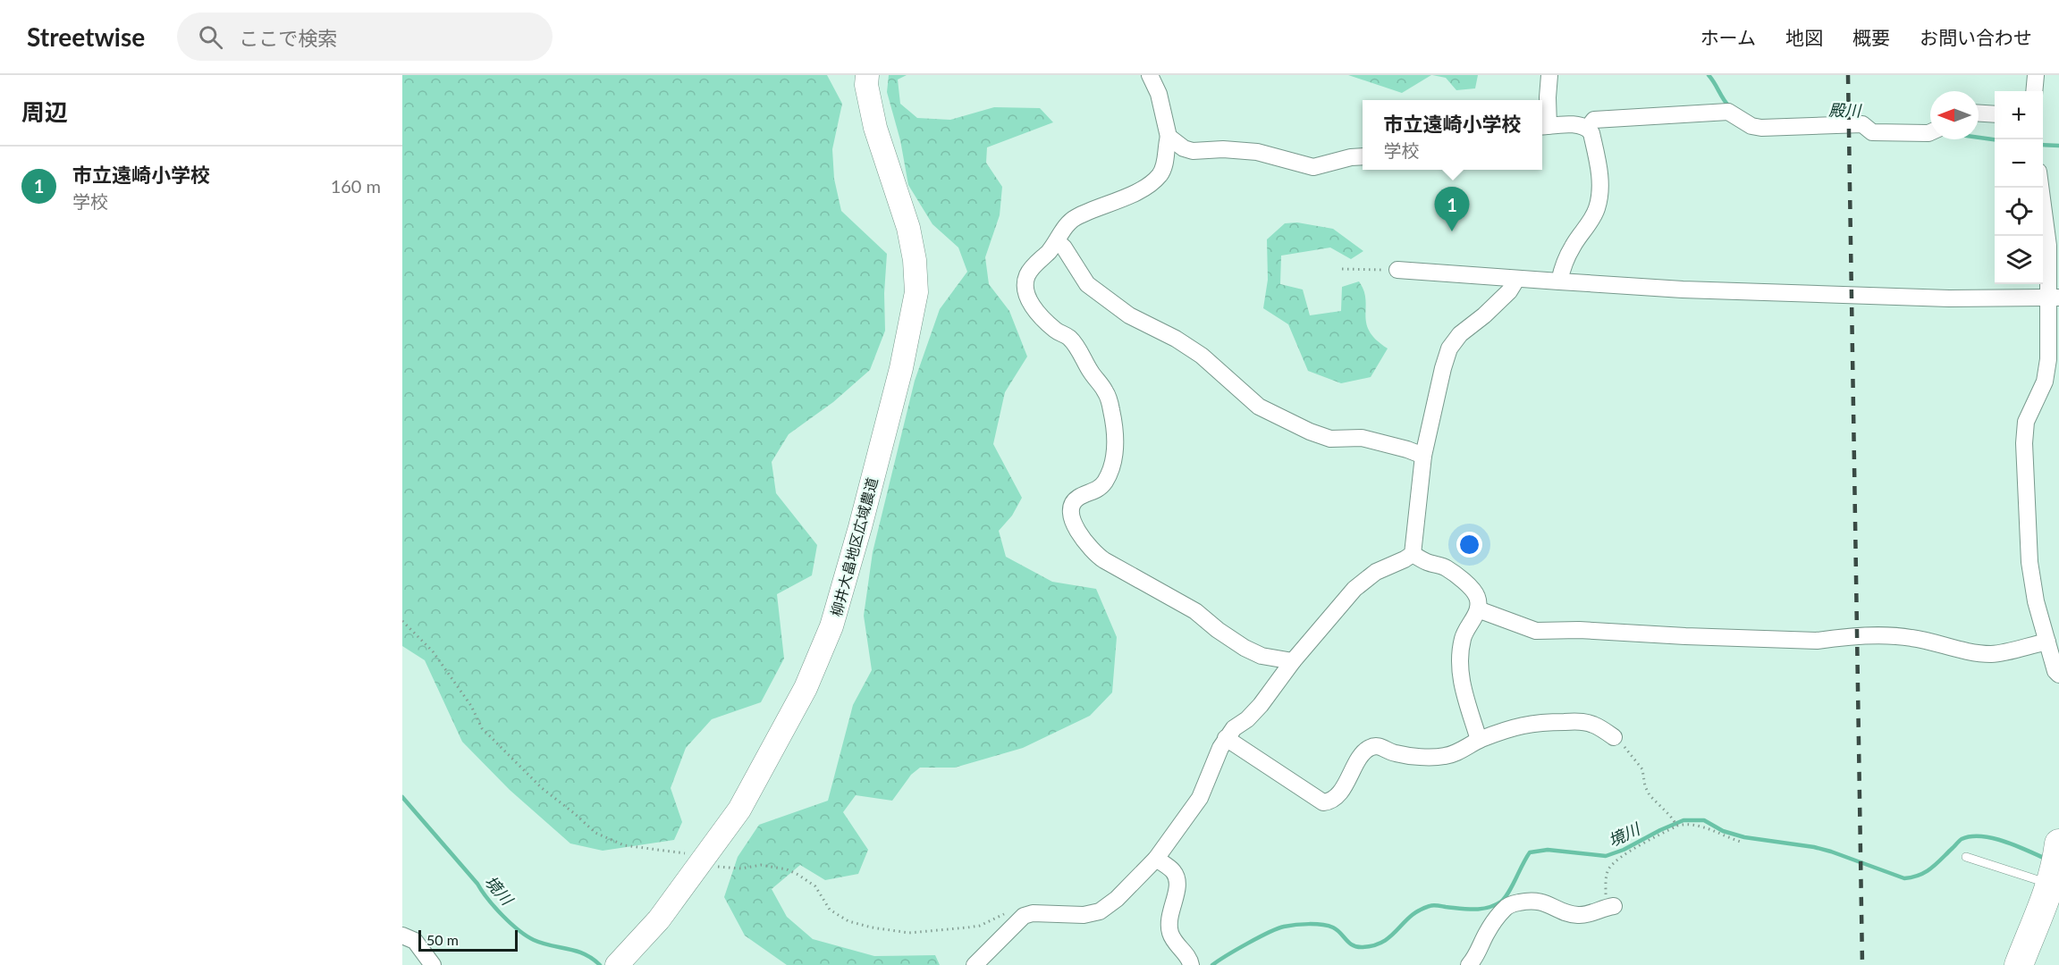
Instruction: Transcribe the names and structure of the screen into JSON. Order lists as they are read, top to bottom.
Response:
{
  "streets": {
    "street": ["柳井大畠地区広域農道"]
  },
  "water": ["殿川", "境川"],
  "scale_bar": "50 m",
  "north": "left",
  "page": {
    "header": "Streetwise",
    "search": "ここで検索",
    "nav": [
      "ホーム",
      "地図",
      "概要",
      "お問い合わせ"
    ],
    "heading": "周辺",
    "map_buttons": ["+", "−"],
    "popup": ["市立遠崎小学校", "学校"],
    "list": [
      {
        "mark": "1",
        "name": "市立遠崎小学校",
        "note": "学校",
        "value": "160 m"
      }
    ],
    "pins": "1",
    "scale": "50 m"
  }
}
